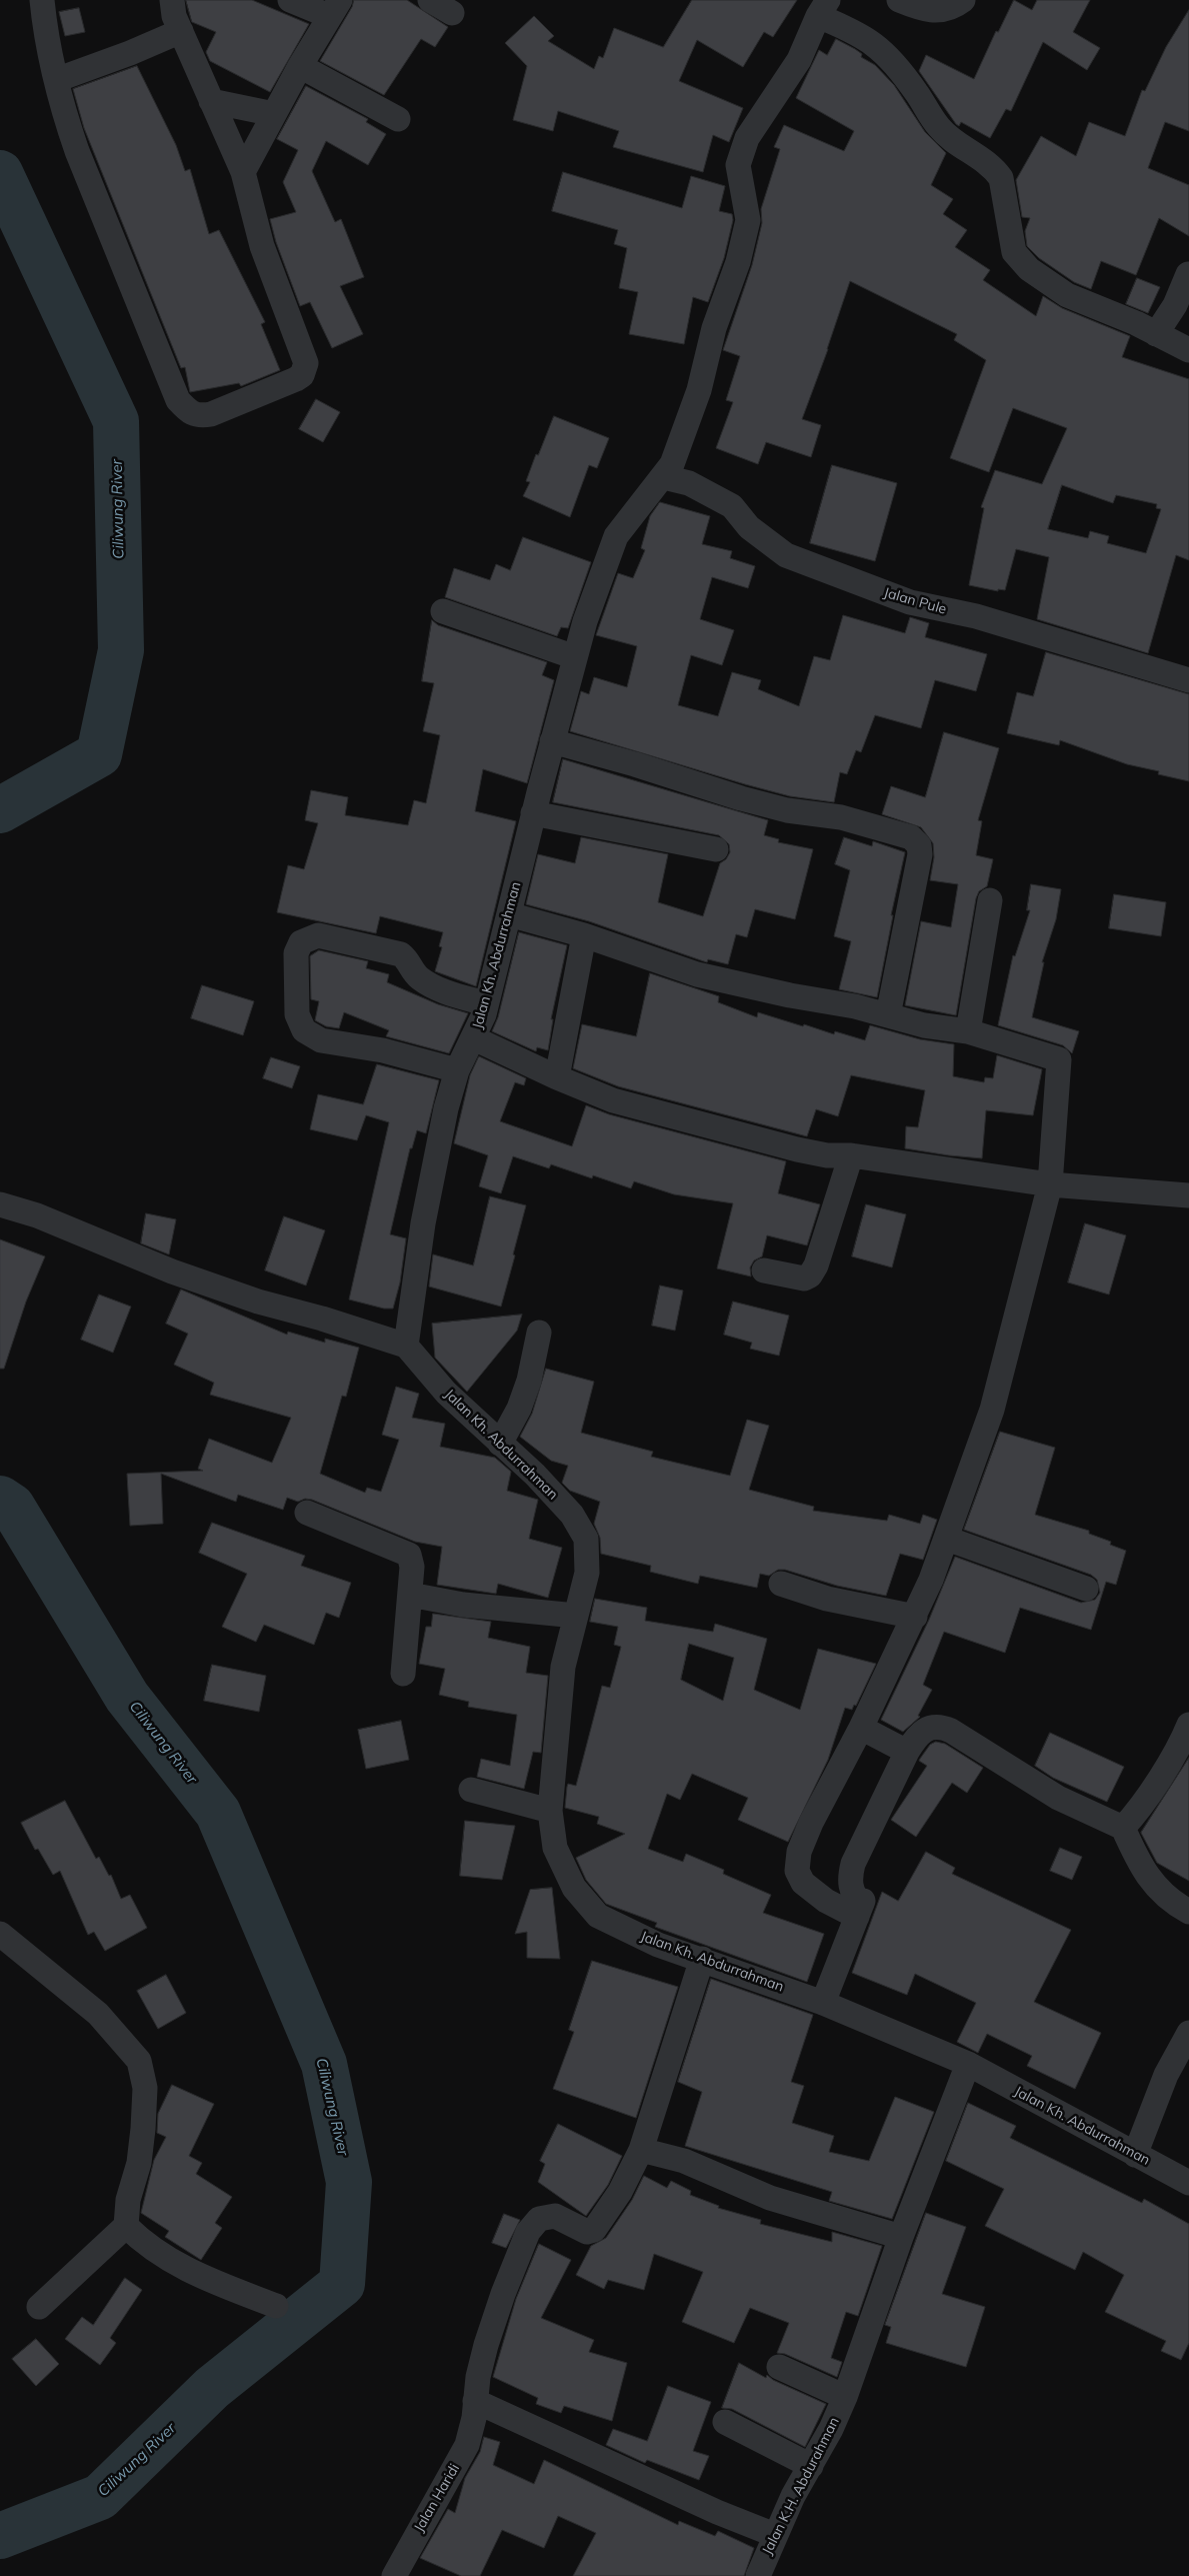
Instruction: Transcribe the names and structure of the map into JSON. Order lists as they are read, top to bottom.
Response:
{
  "streets": {
    "street": [
      "Jalan Pule",
      "Jalan Kh. Abdurrahman",
      "Jalan K.H. Abdurahman",
      "Jalan Haridi"
    ]
  },
  "crossings": [
    ["Jalan Pule", "Jalan Kh. Abdurrahman"],
    ["Jalan Kh. Abdurrahman", "Jalan K.H. Abdurahman"],
    ["Jalan Kh. Abdurrahman", "Jalan Haridi"]
  ],
  "water": ["Ciliwung River"]
}
